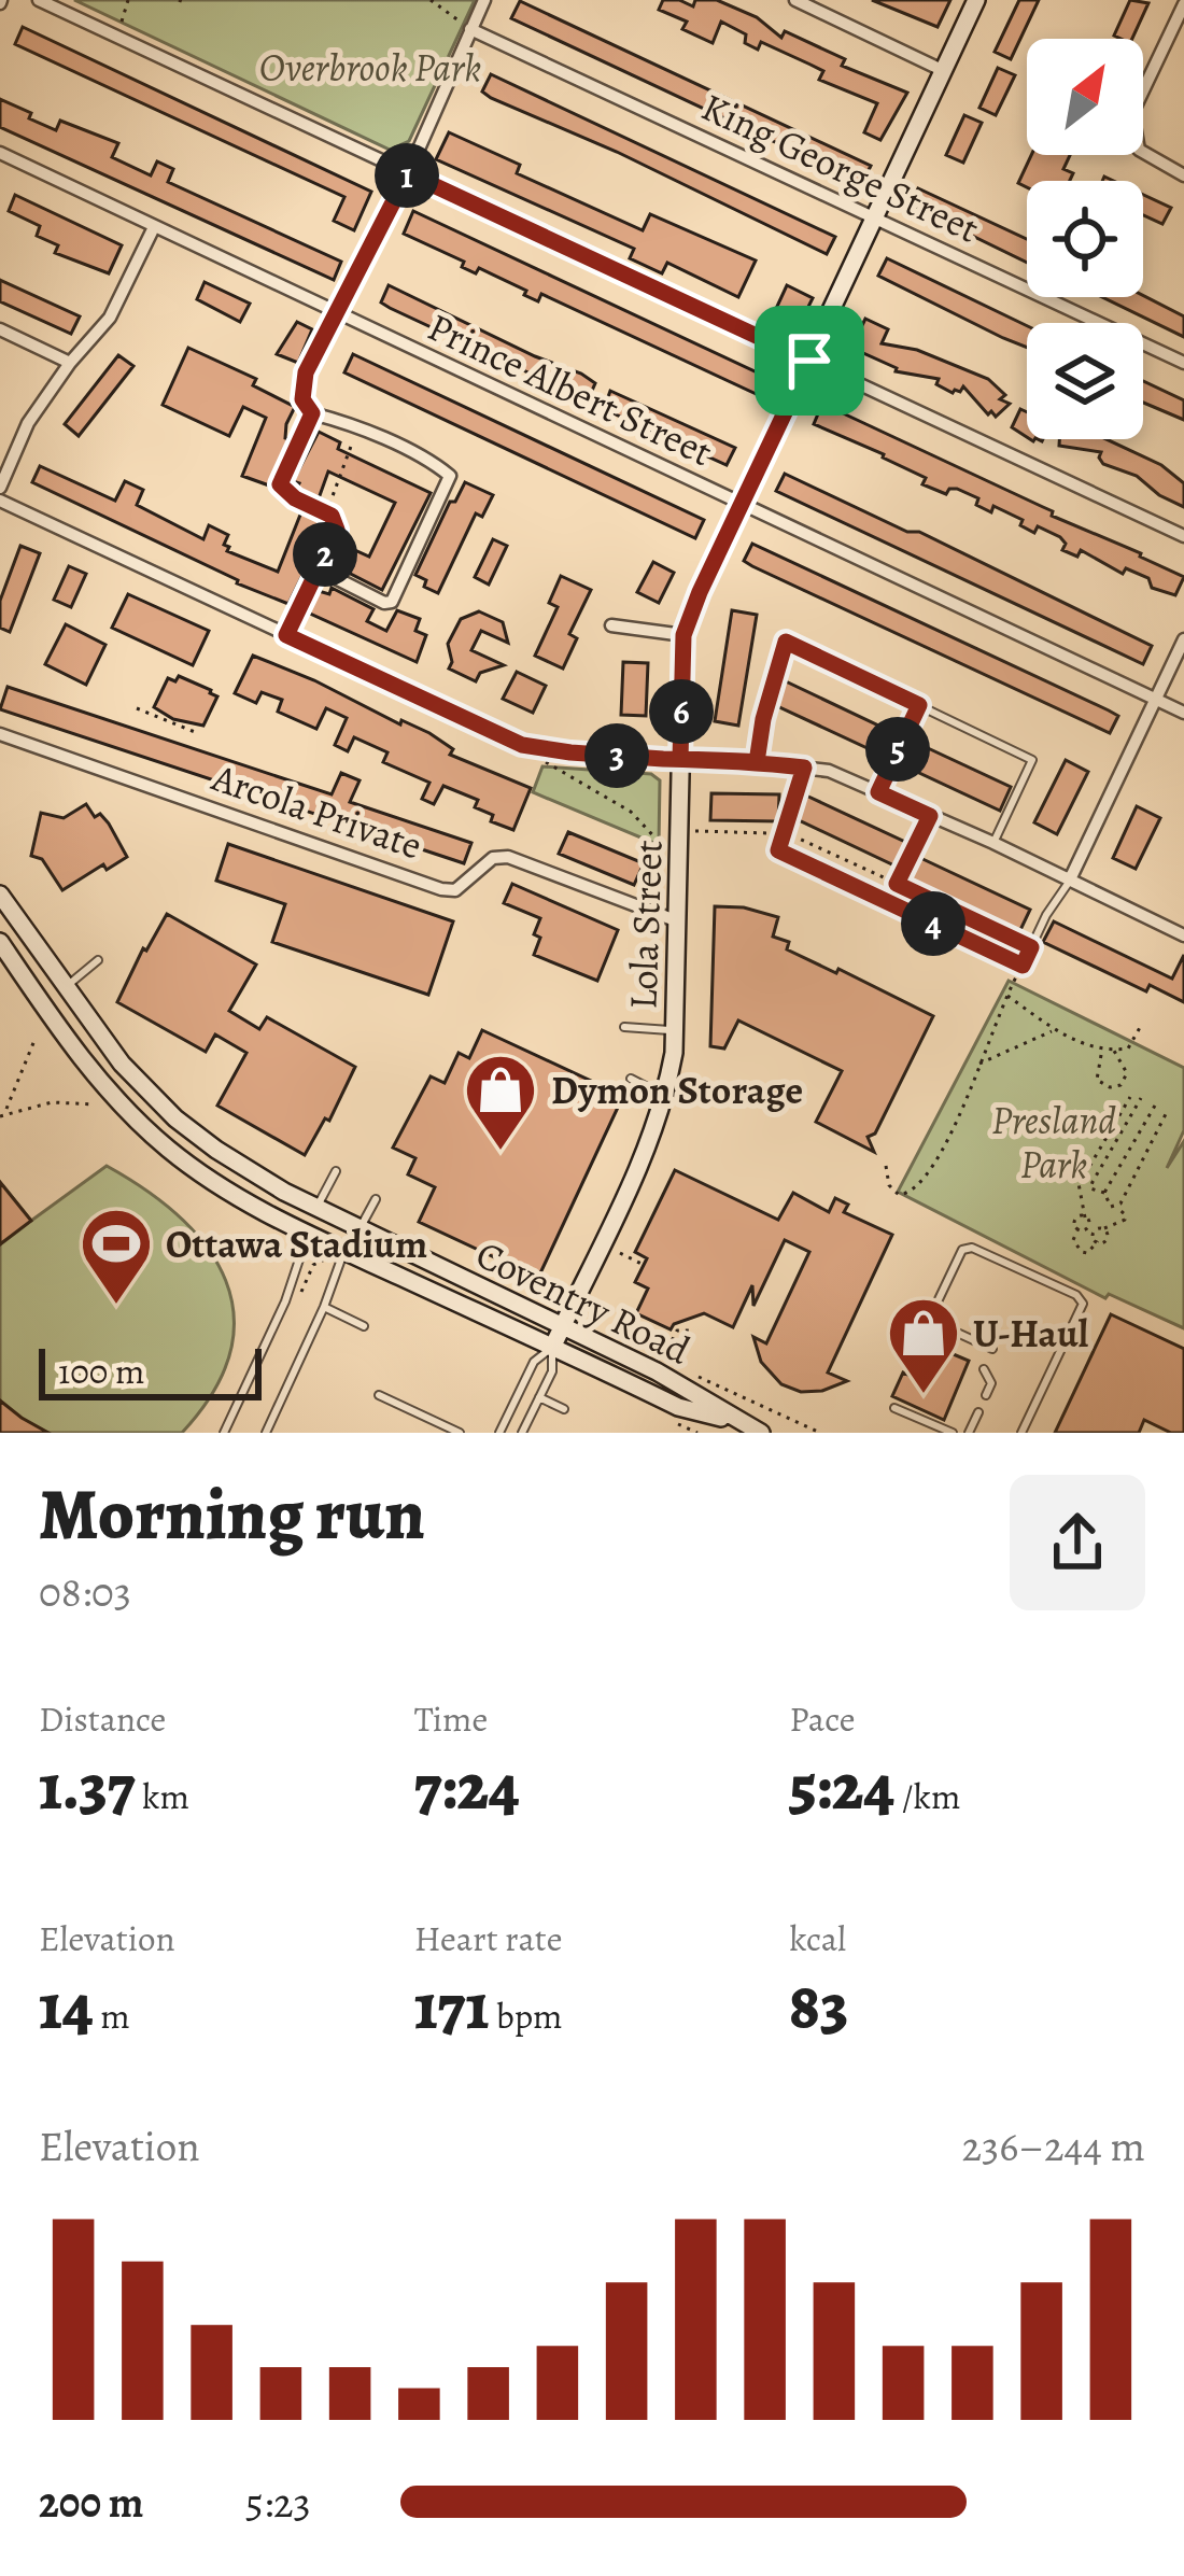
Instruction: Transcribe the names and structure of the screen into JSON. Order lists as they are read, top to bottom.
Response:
{
  "streets": {
    "main road": ["Lola Street", "Coventry Road"],
    "street": ["King George Street", "Prince Albert Street", "Arcola Private"]
  },
  "crossings": [
    ["King George Street", "Lola Street"],
    ["Prince Albert Street", "Lola Street"],
    ["Arcola Private", "Lola Street"],
    ["Lola Street", "Coventry Road"]
  ],
  "parks": ["Overbrook Park", "Presland Park"],
  "places": {
    "shop": ["Dymon Storage", "U-Haul"],
    "sports": ["Ottawa Stadium"]
  },
  "scale_bar": "100 m",
  "north": "top right",
  "page": {
    "pins": [
      "1",
      "2",
      "6",
      "5",
      "3",
      "4"
    ],
    "scale": "100 m",
    "heading": ["Morning run", "08:03"],
    "stats": [
      ["Distance", "1.37 km"],
      ["Time", "7:24"],
      ["Pace", "5:24 /km"],
      ["Elevation", "14 m"],
      ["Heart rate", "171 bpm"],
      ["kcal", "83"]
    ],
    "chart": ["Elevation", "236–244 m"],
    "list": [
      {
        "name": "200 m",
        "note": "5:23"
      }
    ]
  }
}
